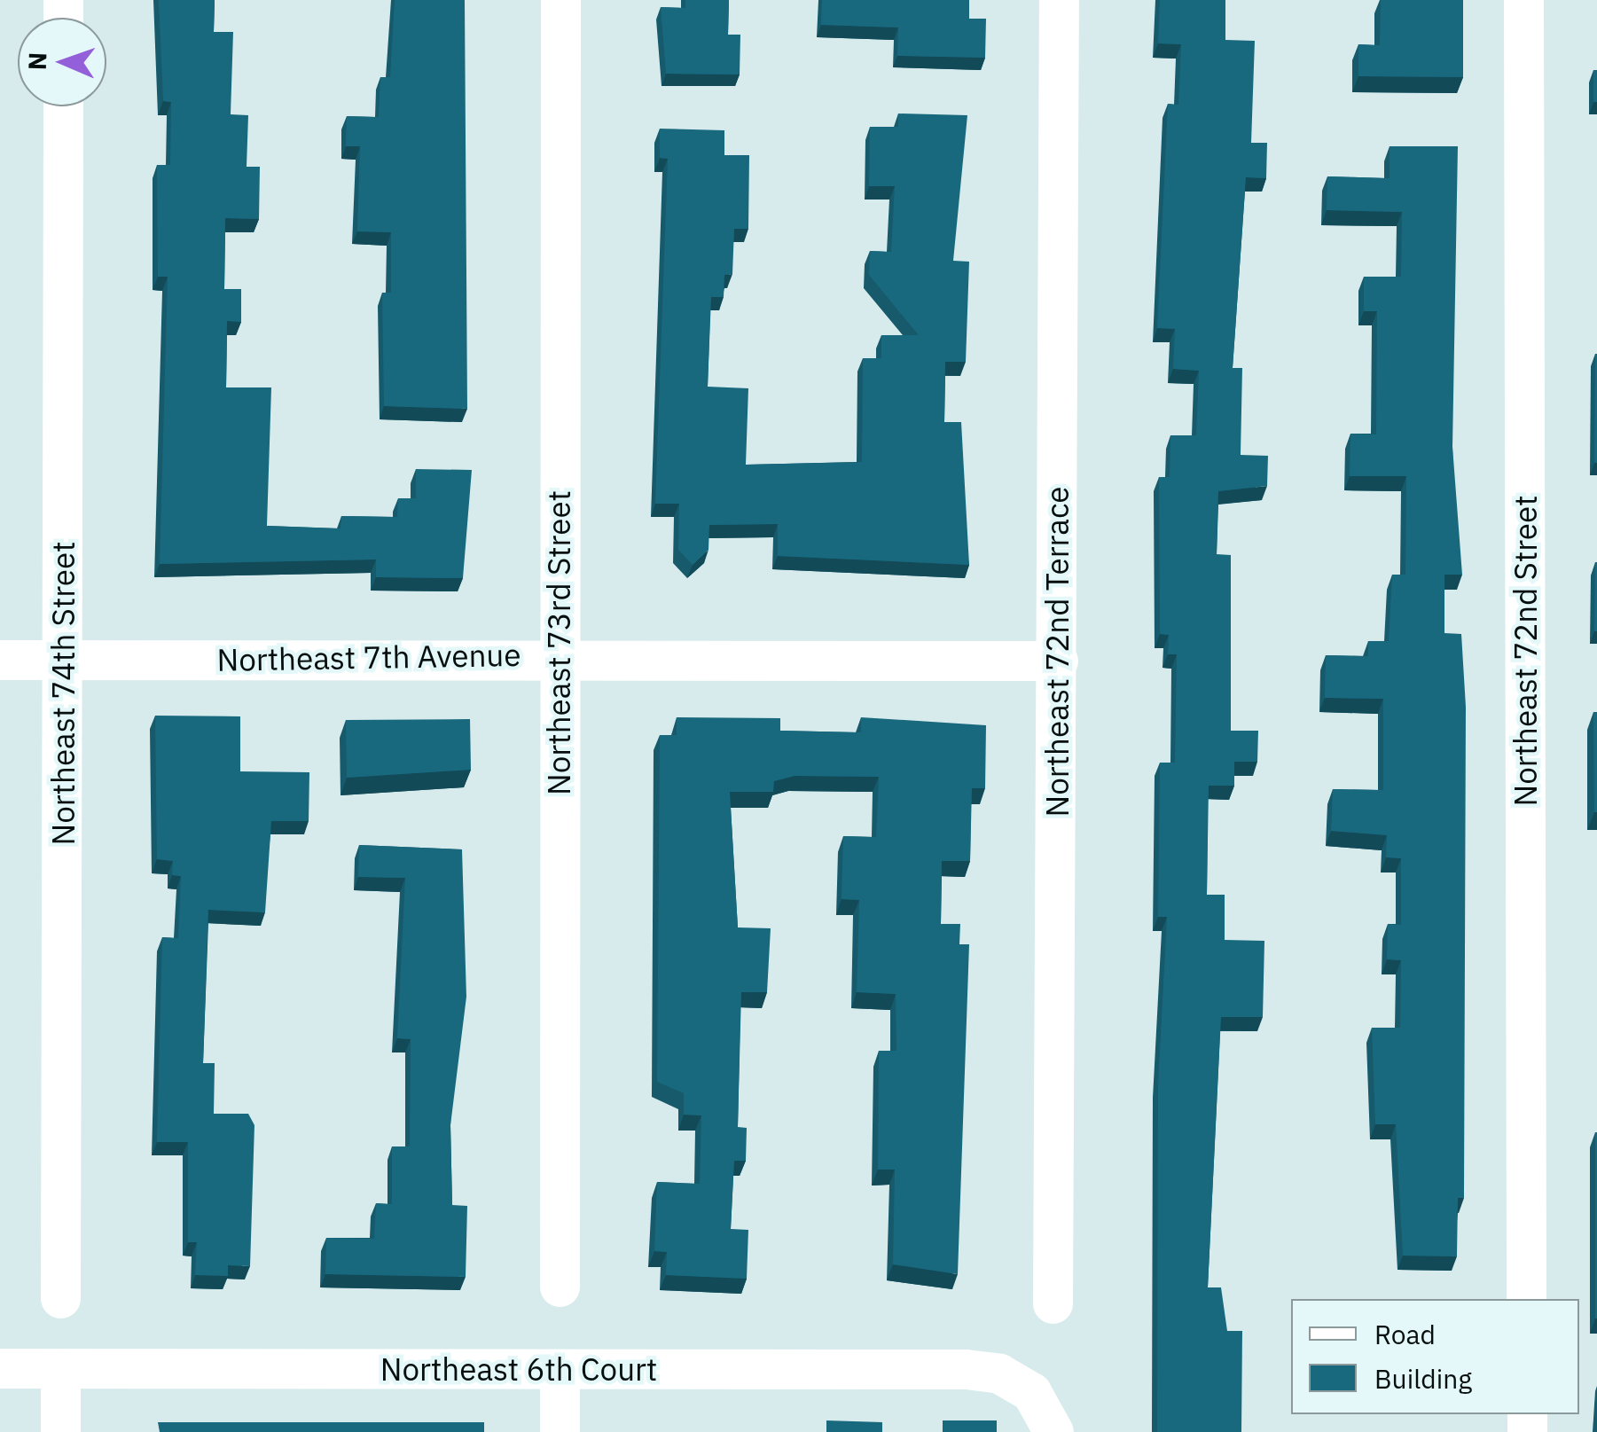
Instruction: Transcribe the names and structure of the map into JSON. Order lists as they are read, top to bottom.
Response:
{
  "streets": {
    "street": [
      "Northeast 73rd Street",
      "Northeast 72nd Street",
      "Northeast 72nd Terrace",
      "Northeast 7th Avenue",
      "Northeast 74th Street",
      "Northeast 6th Court"
    ]
  },
  "crossings": [
    ["Northeast 73rd Street", "Northeast 7th Avenue"],
    ["Northeast 72nd Terrace", "Northeast 7th Avenue"],
    ["Northeast 7th Avenue", "Northeast 74th Street"]
  ],
  "legend": ["Road", "Building"],
  "north": "left"
}
